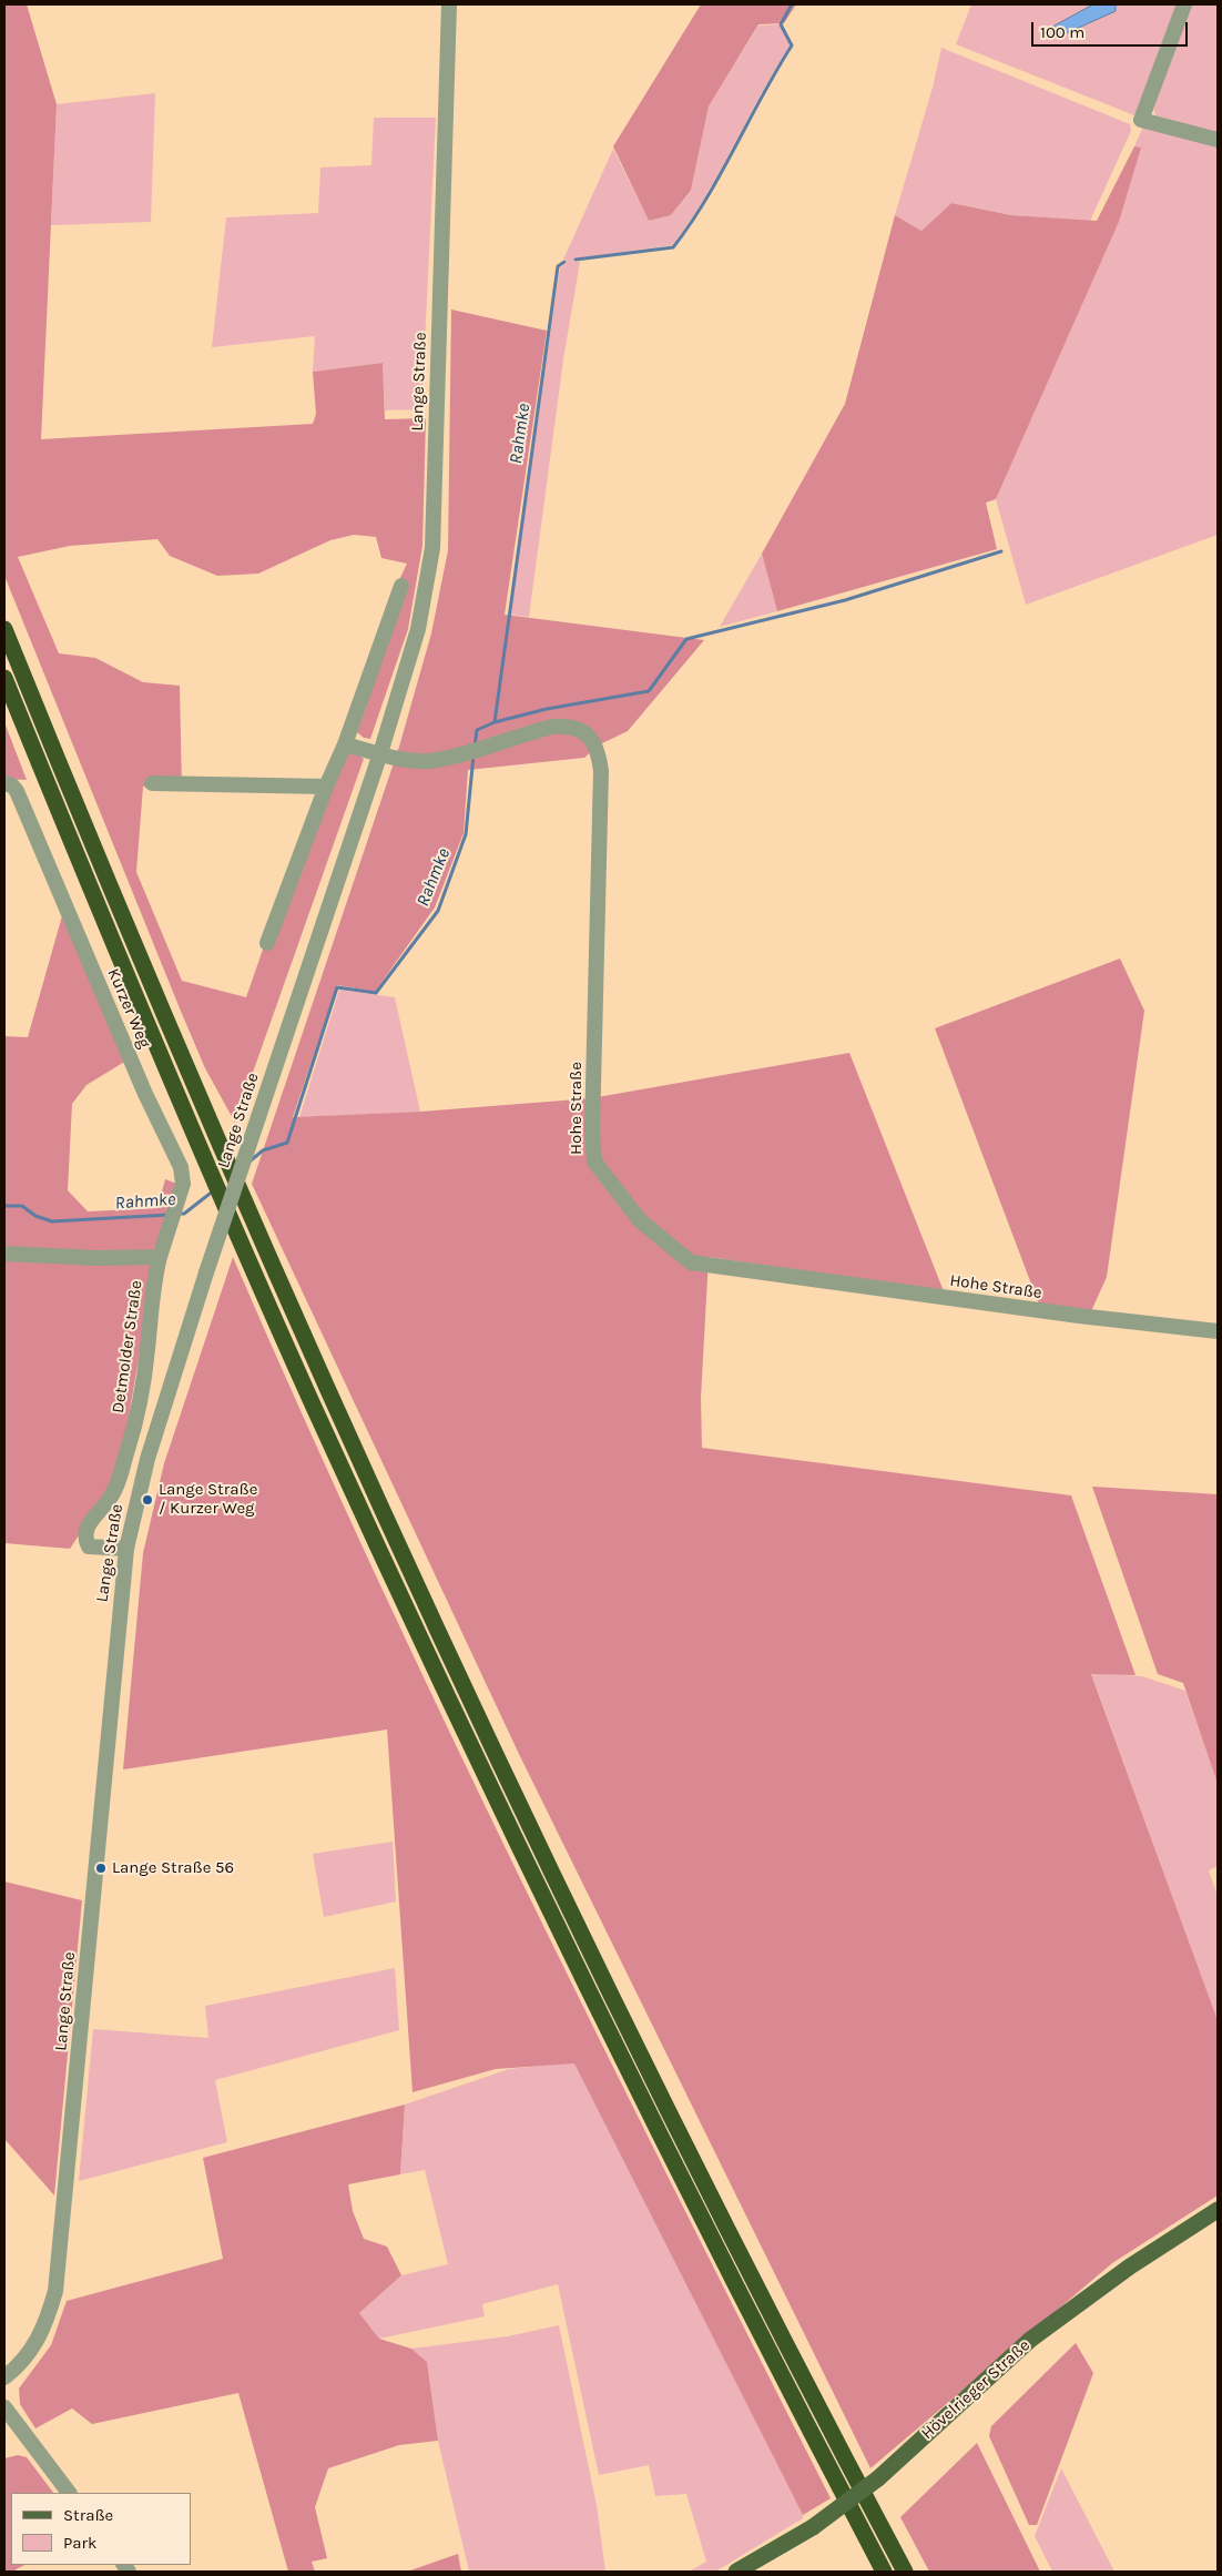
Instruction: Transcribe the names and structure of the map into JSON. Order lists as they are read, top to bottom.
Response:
{
  "streets": {
    "main road": ["Hövelrieger Straße"],
    "street": [
      "Lange Straße",
      "Kurzer Weg",
      "Hohe Straße",
      "Detmolder Straße"
    ]
  },
  "crossings": [
    ["Lange Straße", "Hohe Straße"],
    ["Lange Straße", "Detmolder Straße"],
    ["Kurzer Weg", "Detmolder Straße"]
  ],
  "water": ["Rahmke"],
  "places": ["Lange Straße / Kurzer Weg", "Lange Straße 56"],
  "legend": ["Straße", "Park"],
  "scale_bar": "100 m"
}
